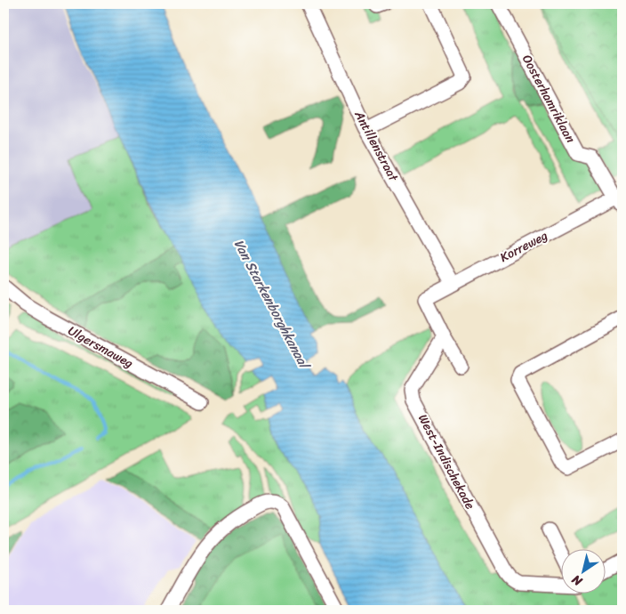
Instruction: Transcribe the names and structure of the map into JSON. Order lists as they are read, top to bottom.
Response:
{
  "streets": {
    "street": [
      "Oosterhamriklaan",
      "Antillenstraat",
      "Korreweg",
      "Ulgersmaweg",
      "West-Indischekade"
    ]
  },
  "crossings": [
    ["Oosterhamriklaan", "Korreweg"],
    ["Antillenstraat", "Korreweg"],
    ["Korreweg", "West-Indischekade"]
  ],
  "water": ["Van Starkenborghkanaal"],
  "north": "bottom left"
}
